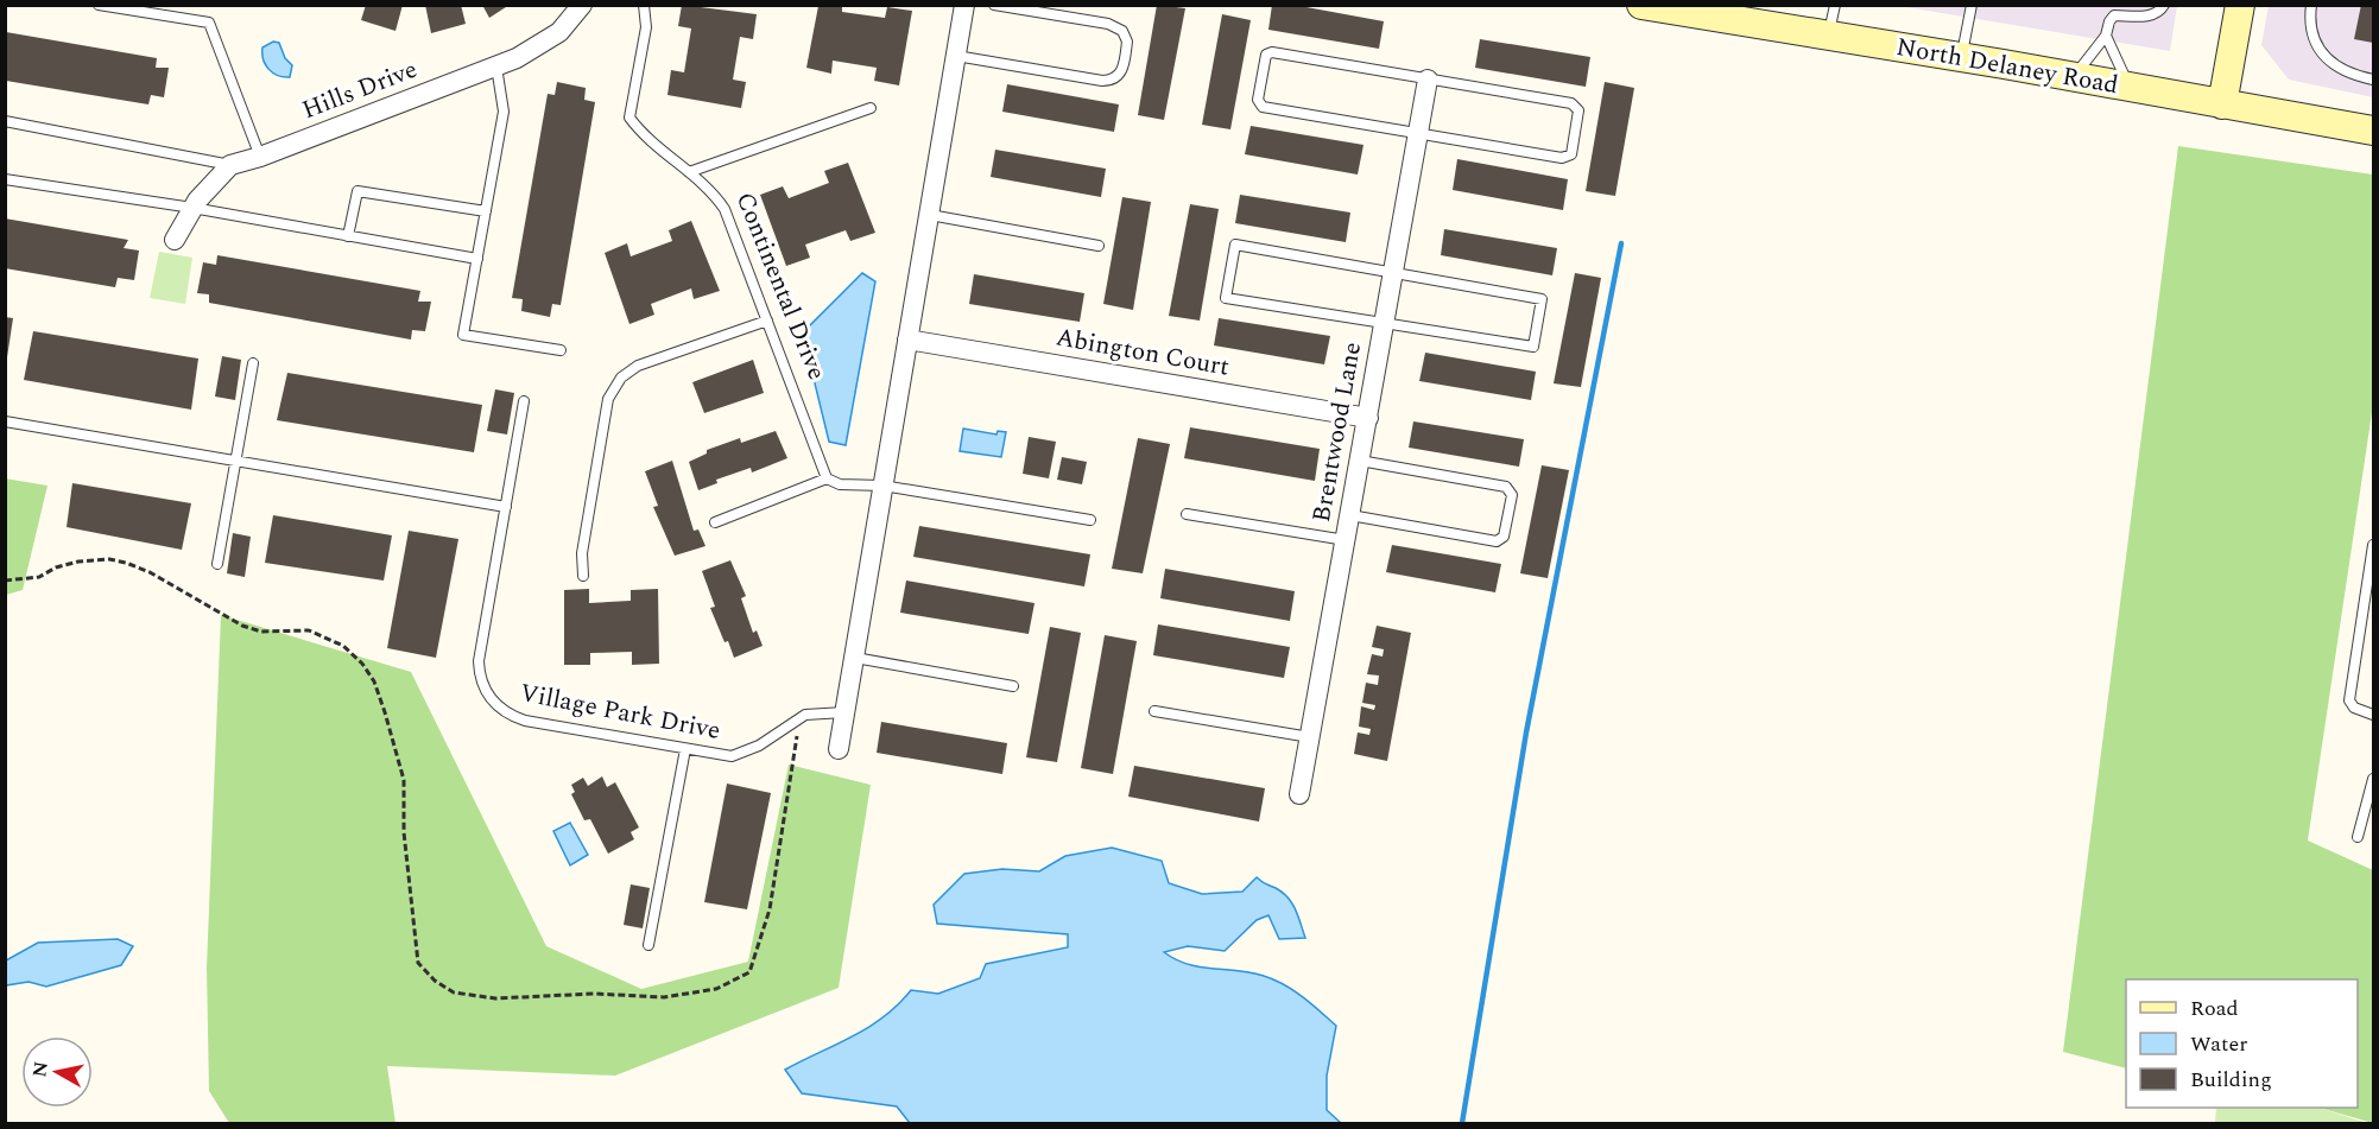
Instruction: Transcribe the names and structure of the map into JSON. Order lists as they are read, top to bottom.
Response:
{
  "streets": {
    "street": [
      "North Delaney Road",
      "Hills Drive",
      "Abington Court",
      "Brentwood Lane"
    ],
    "lane": ["Continental Drive", "Village Park Drive"]
  },
  "crossings": [
    ["Abington Court", "Brentwood Lane"]
  ],
  "legend": ["Road", "Water", "Building"],
  "north": "left"
}
